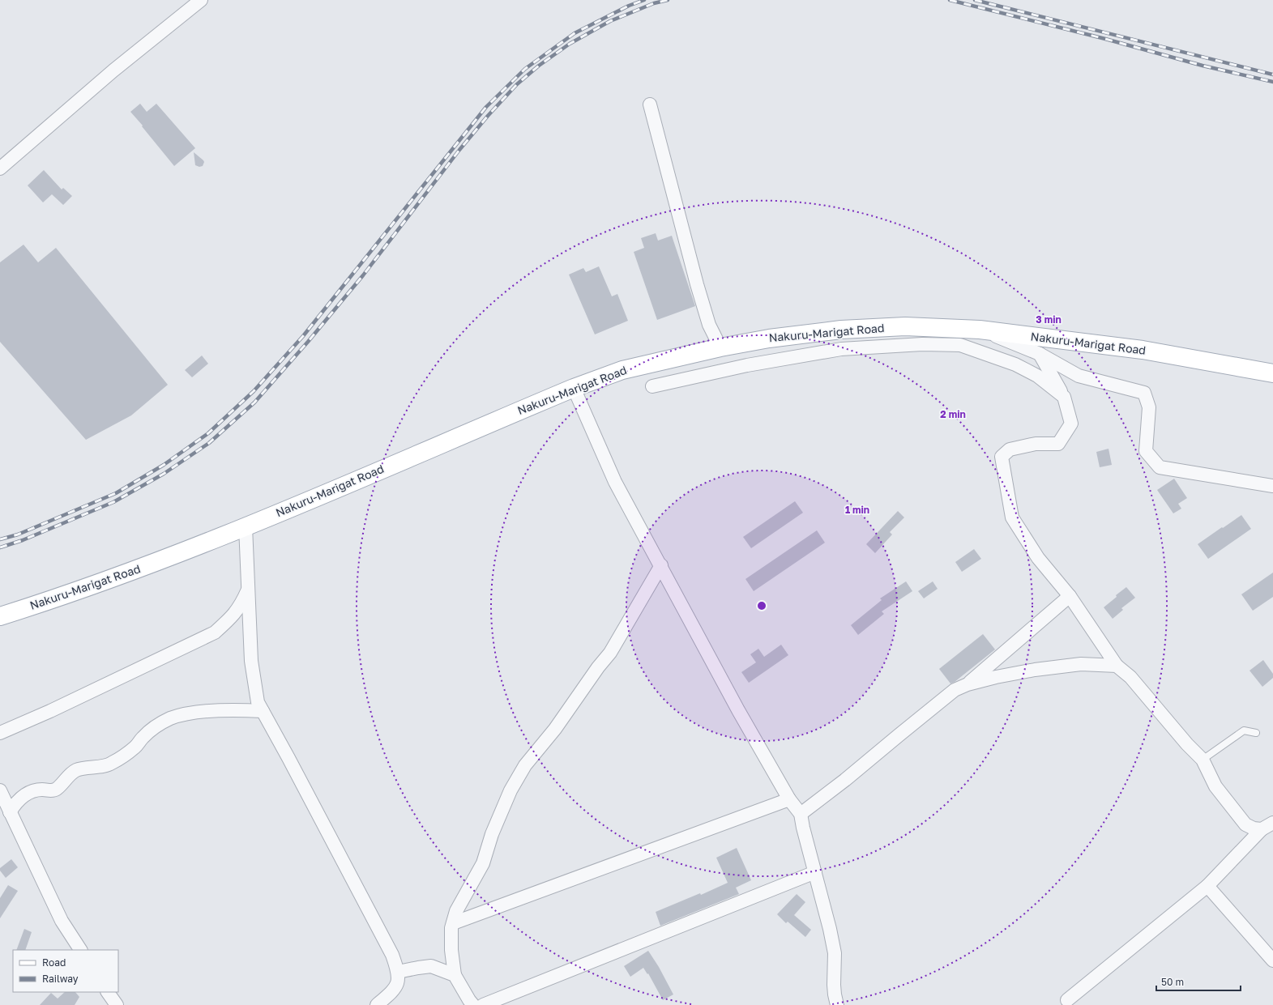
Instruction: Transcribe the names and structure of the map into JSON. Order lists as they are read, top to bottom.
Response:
{
  "streets": {
    "main road": ["Nakuru-Marigat Road"]
  },
  "legend": ["Road", "Railway"],
  "scale_bar": "50 m",
  "rings": ["3 min", "2 min", "1 min"]
}
